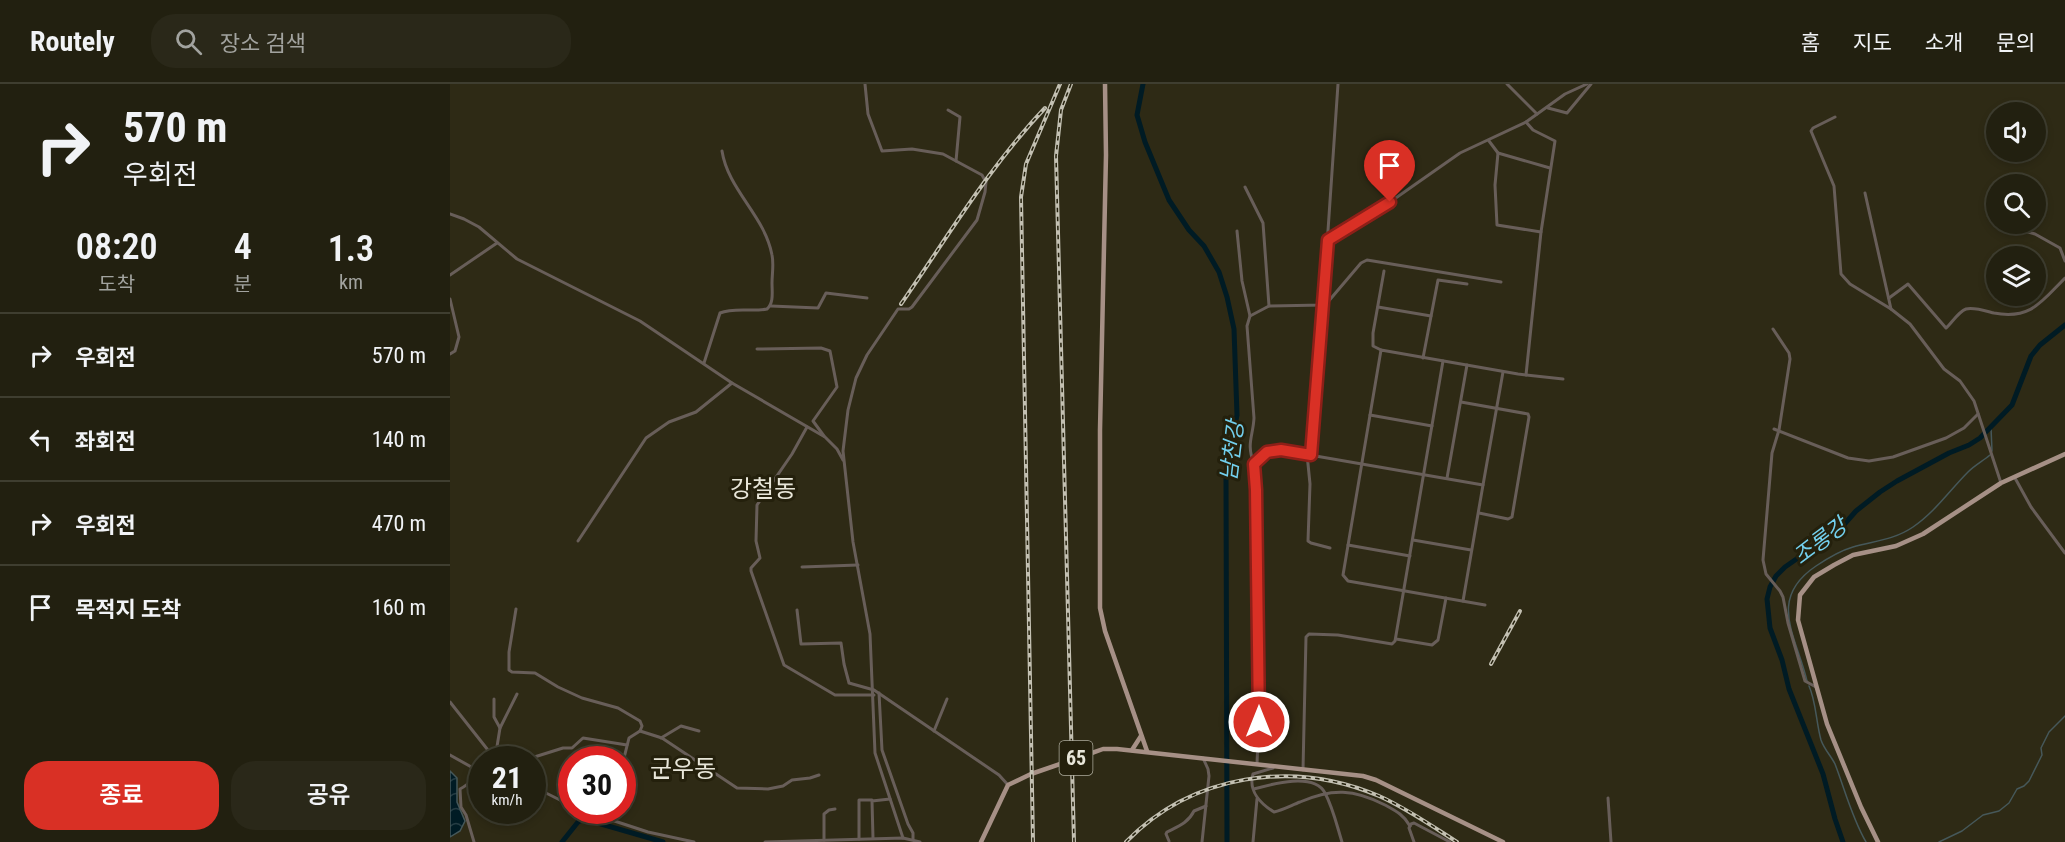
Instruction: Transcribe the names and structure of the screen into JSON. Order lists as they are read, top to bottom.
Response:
{
  "streets": {
    "main road": ["65"]
  },
  "districts": ["강철동", "군우동"],
  "water": ["남천강", "조롱강"],
  "page": {
    "header": "Routely",
    "search": "장소 검색",
    "nav": [
      "홈",
      "지도",
      "소개",
      "문의"
    ],
    "turn": ["570 m", "우회전"],
    "eta": [
      "08:20",
      "도착",
      "4",
      "분",
      "1.3",
      "km"
    ],
    "list": [
      {
        "name": "우회전",
        "value": "570 m"
      },
      {
        "name": "좌회전",
        "value": "140 m"
      },
      {
        "name": "우회전",
        "value": "470 m"
      },
      {
        "name": "목적지 도착",
        "value": "160 m"
      }
    ],
    "speed": "21 km/h",
    "limit": "30",
    "buttons": ["종료", "공유"]
  }
}
